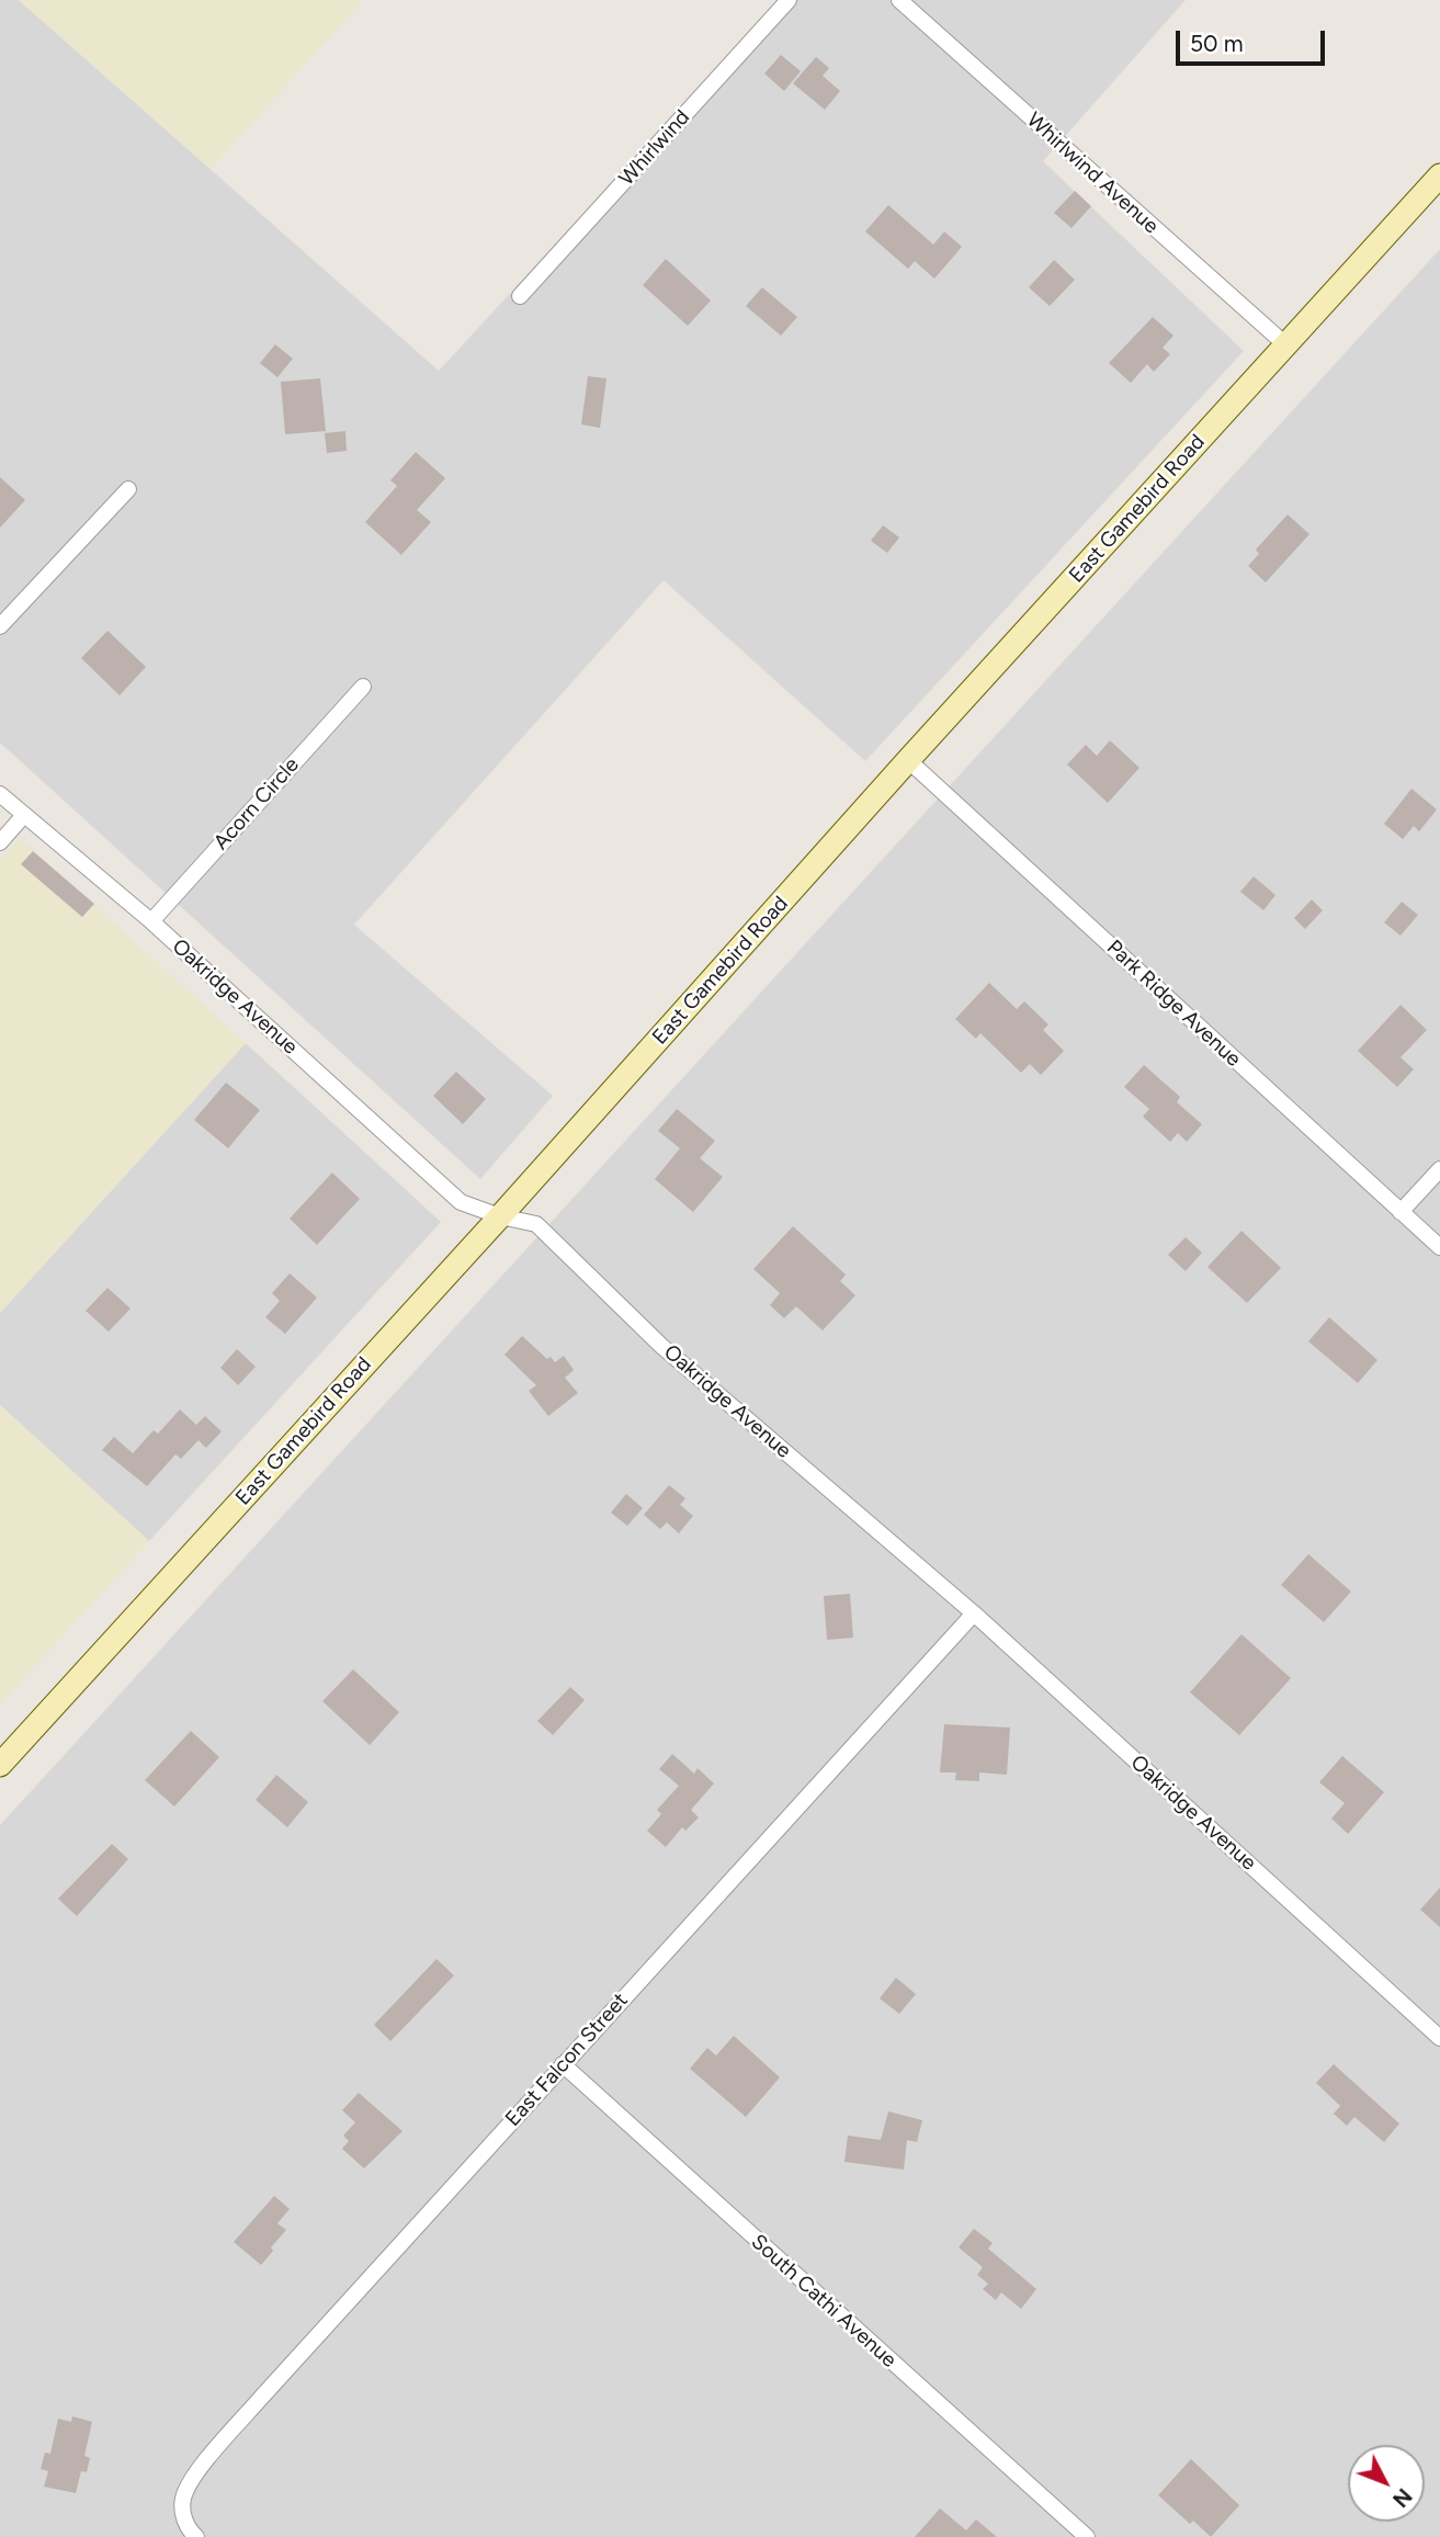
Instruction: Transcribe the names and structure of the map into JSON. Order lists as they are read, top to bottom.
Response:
{
  "streets": {
    "main road": ["East Gamebird Road"],
    "street": [
      "Whirlwind",
      "Whirlwind Avenue",
      "Acorn Circle",
      "Oakridge Avenue",
      "Park Ridge Avenue",
      "East Falcon Street",
      "South Cathi Avenue"
    ]
  },
  "crossings": [
    ["Whirlwind Avenue", "East Gamebird Road"],
    ["East Gamebird Road", "Oakridge Avenue"],
    ["East Gamebird Road", "Park Ridge Avenue"],
    ["Acorn Circle", "Oakridge Avenue"],
    ["Oakridge Avenue", "East Falcon Street"],
    ["East Falcon Street", "South Cathi Avenue"]
  ],
  "scale_bar": "50 m",
  "north": "bottom right"
}
